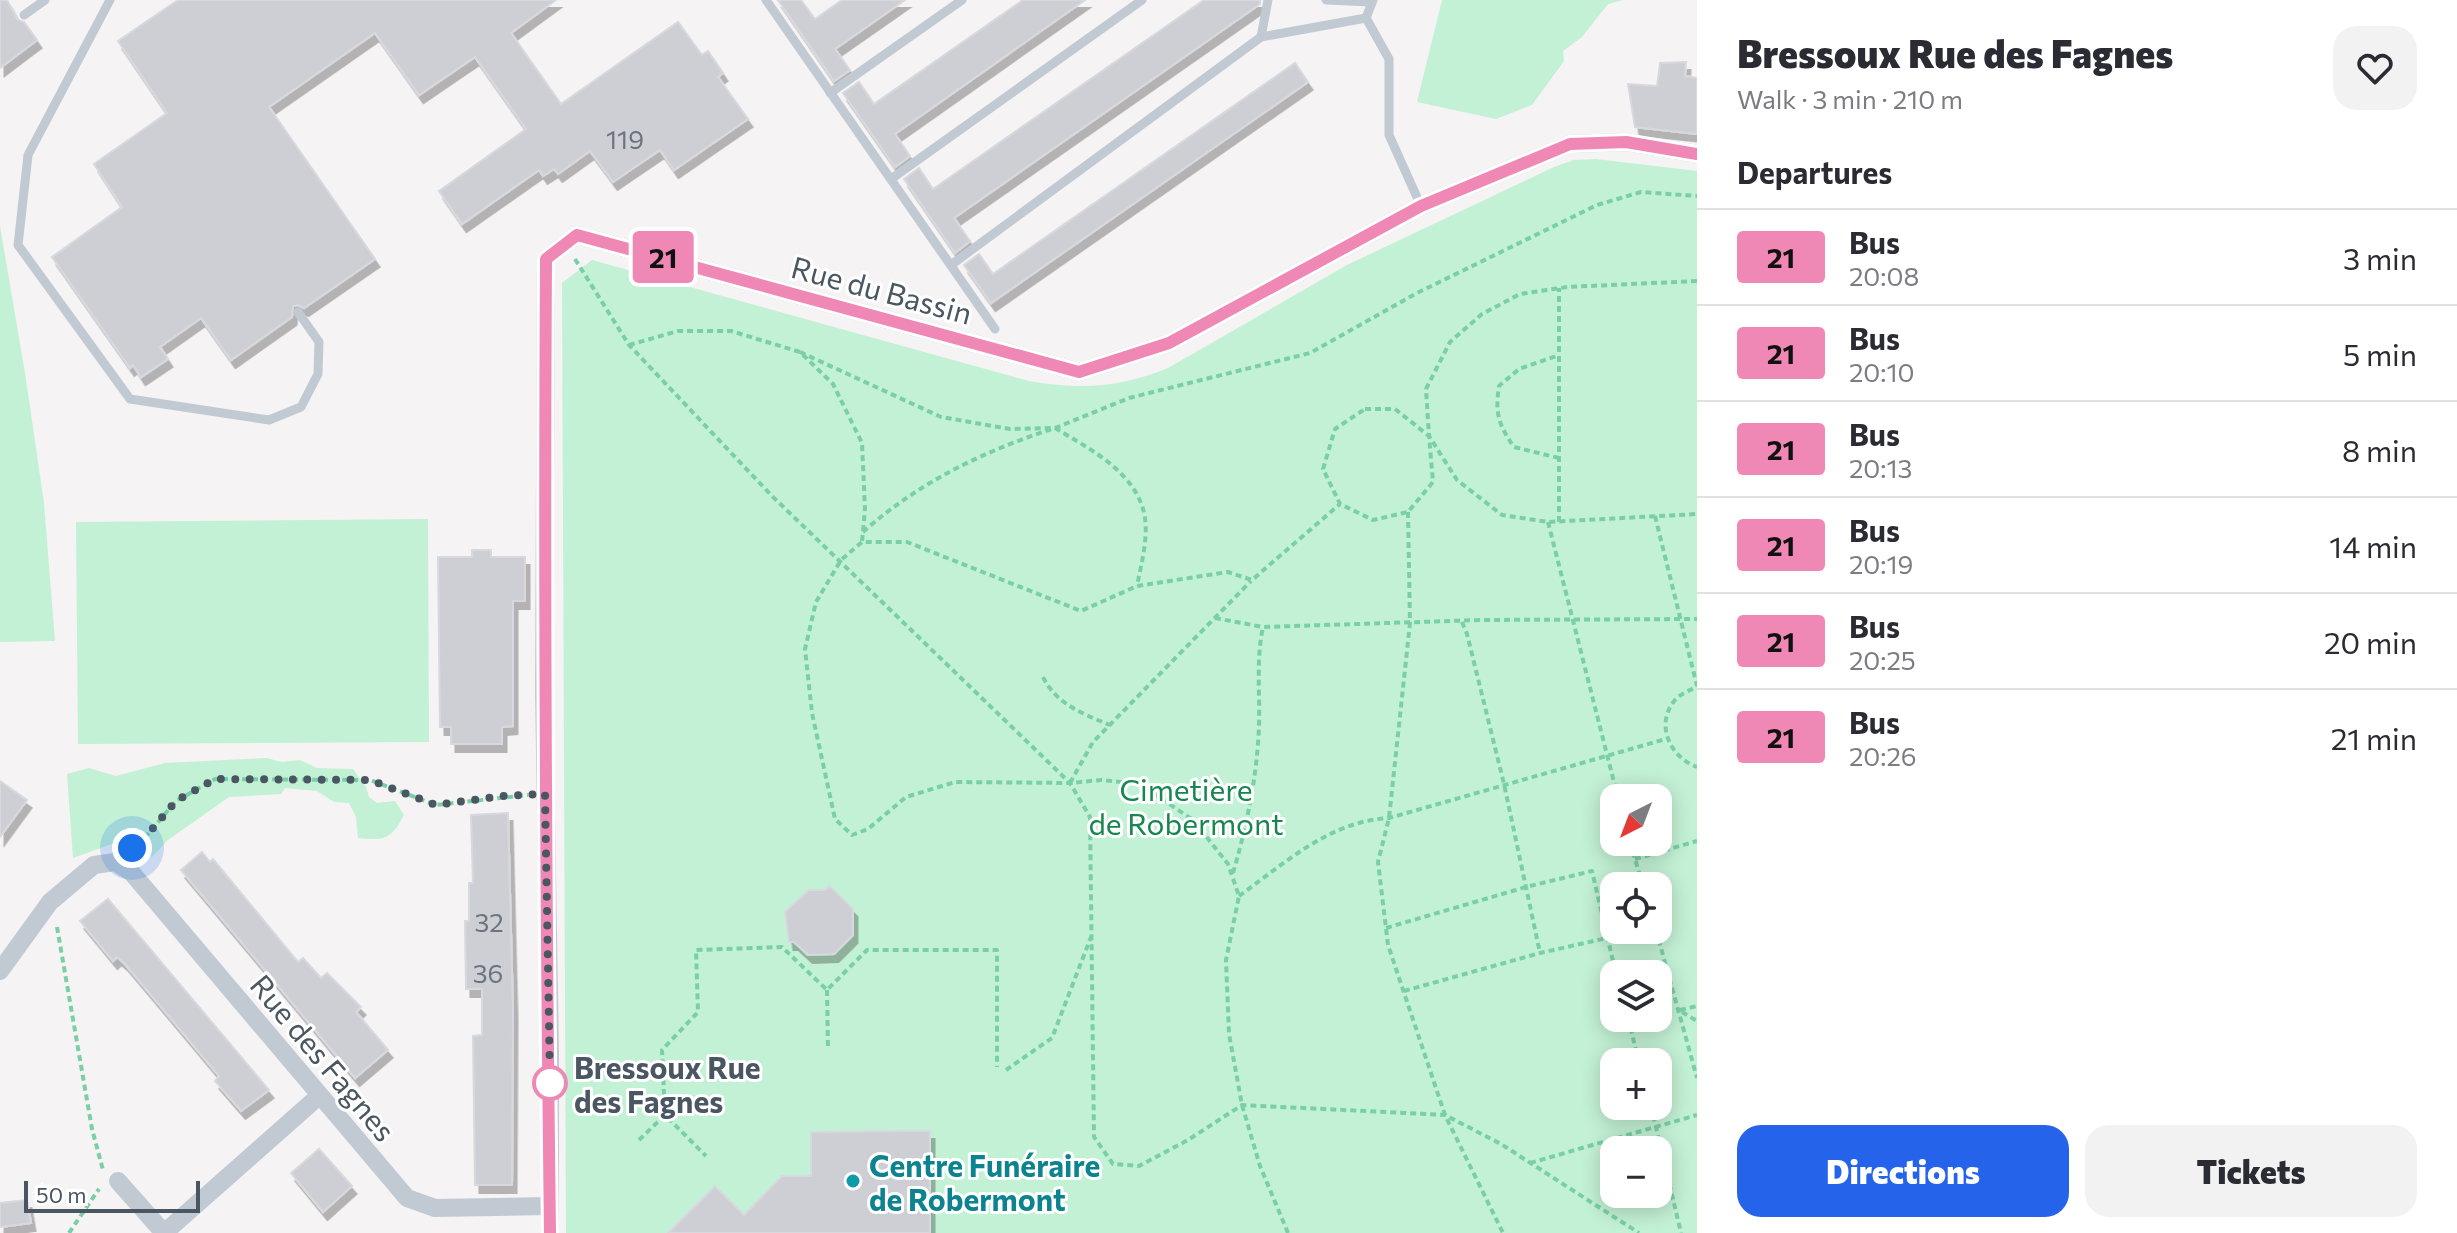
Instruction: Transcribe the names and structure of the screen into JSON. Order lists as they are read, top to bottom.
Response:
{
  "streets": {
    "street": ["Rue du Bassin", "Rue des Fagnes"]
  },
  "parks": ["Cimetière de Robermont"],
  "places": ["Bressoux Rue des Fagnes", "Centre Funéraire de Robermont"],
  "lines": ["bus line 21"],
  "house_numbers": ["119", "32", "36"],
  "scale_bar": "50 m",
  "north": "bottom left",
  "page": {
    "on_map": "21",
    "heading": [
      ["Bressoux Rue des Fagnes", "Walk · 3 min · 210 m"],
      "Departures"
    ],
    "list": [
      {
        "mark": "21",
        "name": "Bus",
        "note": "20:08",
        "value": "3 min"
      },
      {
        "mark": "21",
        "name": "Bus",
        "note": "20:10",
        "value": "5 min"
      },
      {
        "mark": "21",
        "name": "Bus",
        "note": "20:13",
        "value": "8 min"
      },
      {
        "mark": "21",
        "name": "Bus",
        "note": "20:19",
        "value": "14 min"
      },
      {
        "mark": "21",
        "name": "Bus",
        "note": "20:25",
        "value": "20 min"
      },
      {
        "mark": "21",
        "name": "Bus",
        "note": "20:26",
        "value": "21 min"
      }
    ],
    "map_buttons": ["+", "−"],
    "buttons": ["Directions", "Tickets"],
    "scale": "50 m"
  }
}
